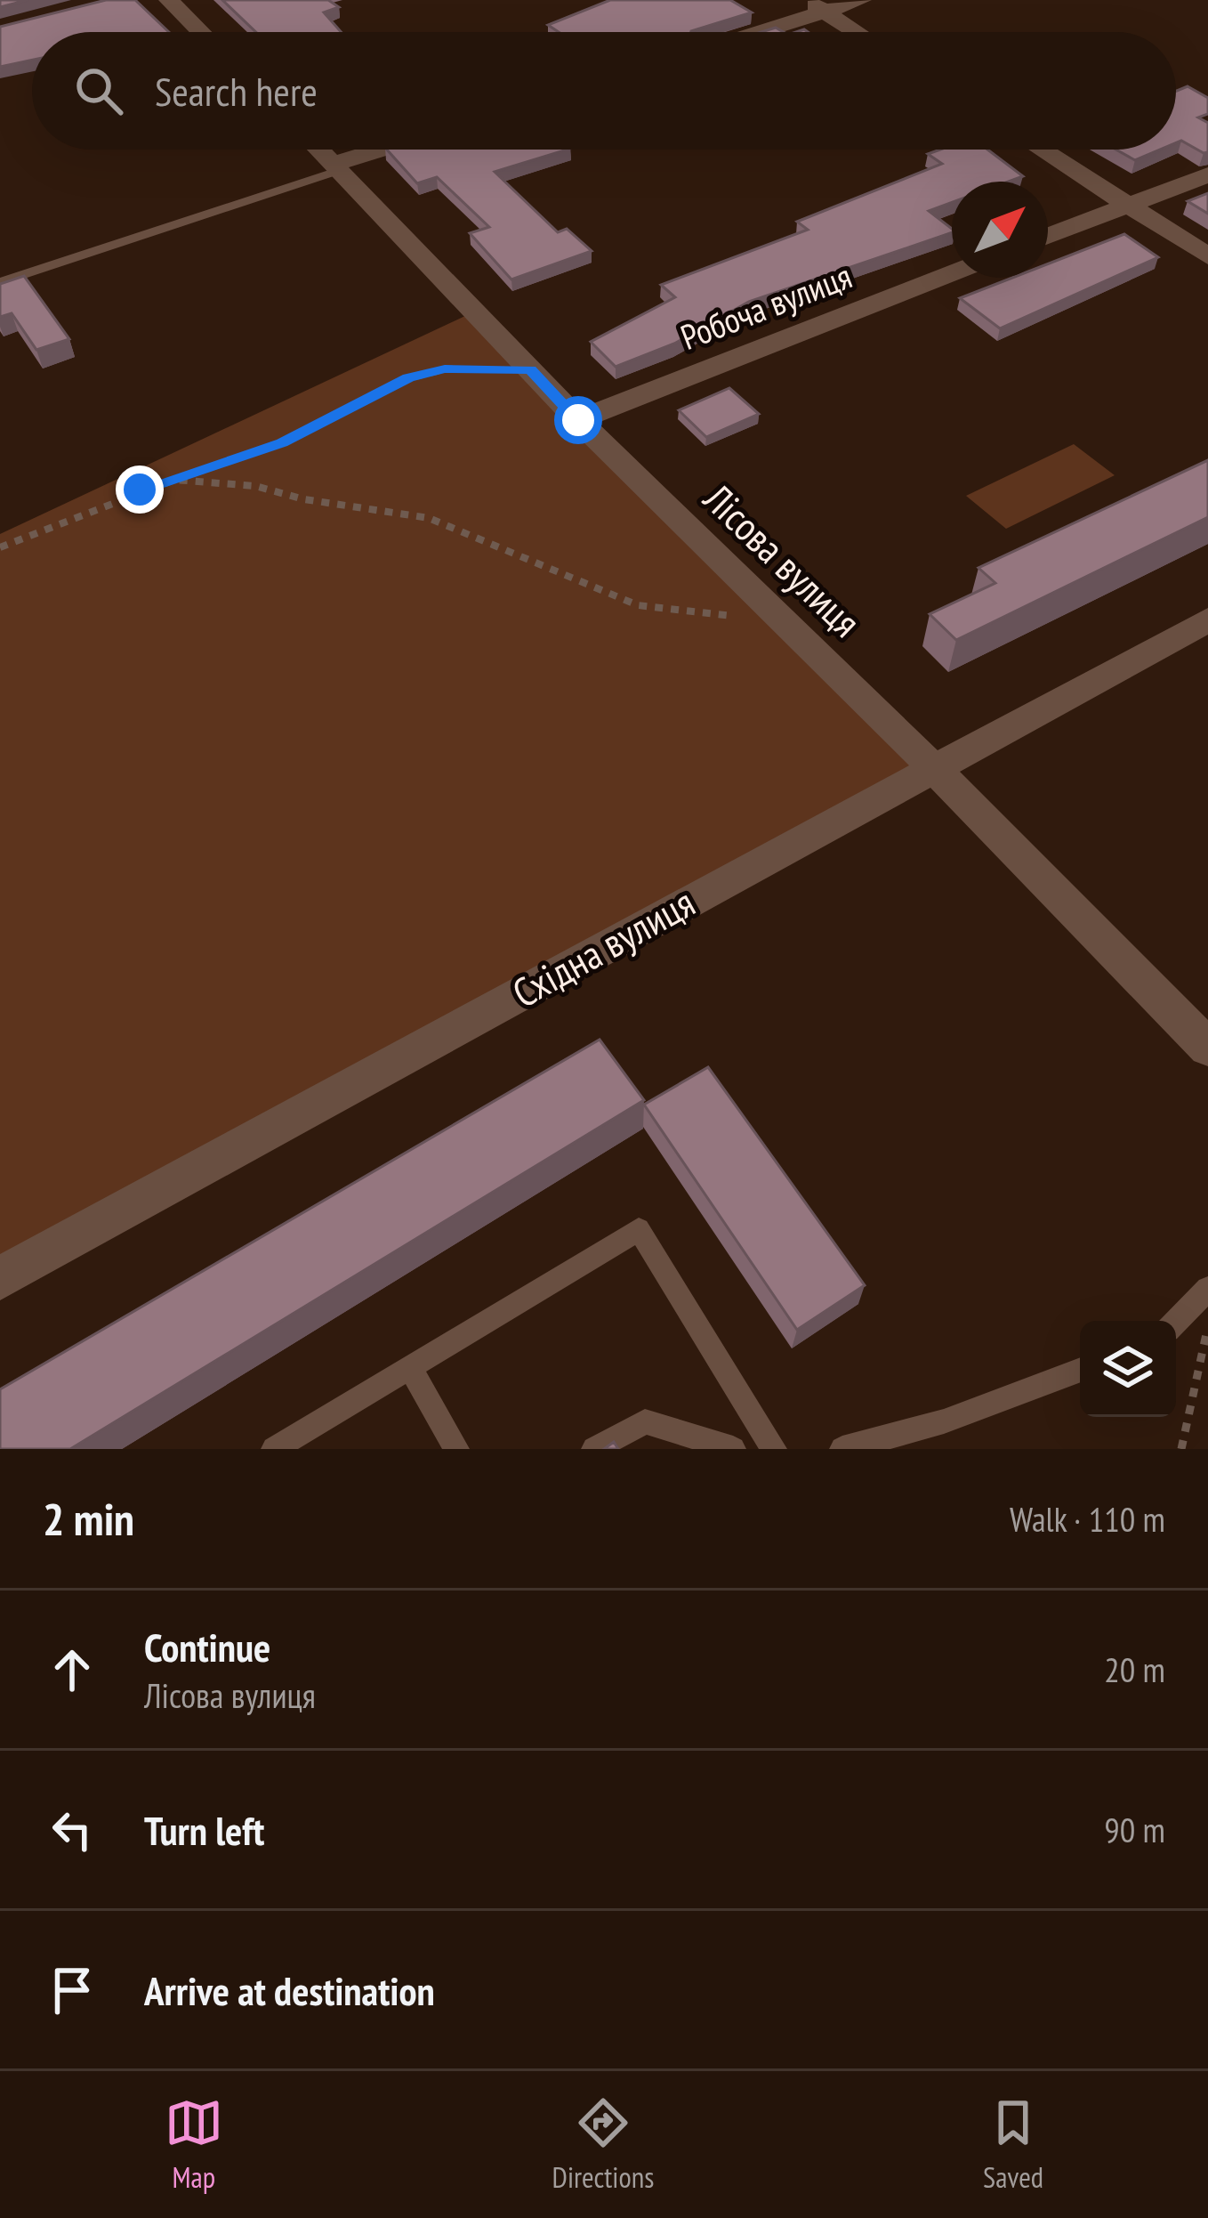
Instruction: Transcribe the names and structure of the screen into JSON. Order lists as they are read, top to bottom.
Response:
{
  "streets": {
    "street": ["Робоча вулиця", "Лісова вулиця", "Східна вулиця"]
  },
  "crossings": [
    ["Робоча вулиця", "Лісова вулиця"],
    ["Лісова вулиця", "Східна вулиця"]
  ],
  "north": "top right",
  "page": {
    "search": "Search here",
    "heading": ["2 min", "Walk · 110 m"],
    "list": [
      ["Continue", "Лісова вулиця", "20 m"],
      ["Turn left", "90 m"],
      "Arrive at destination"
    ],
    "nav": ["Map", "Directions", "Saved"]
  }
}
